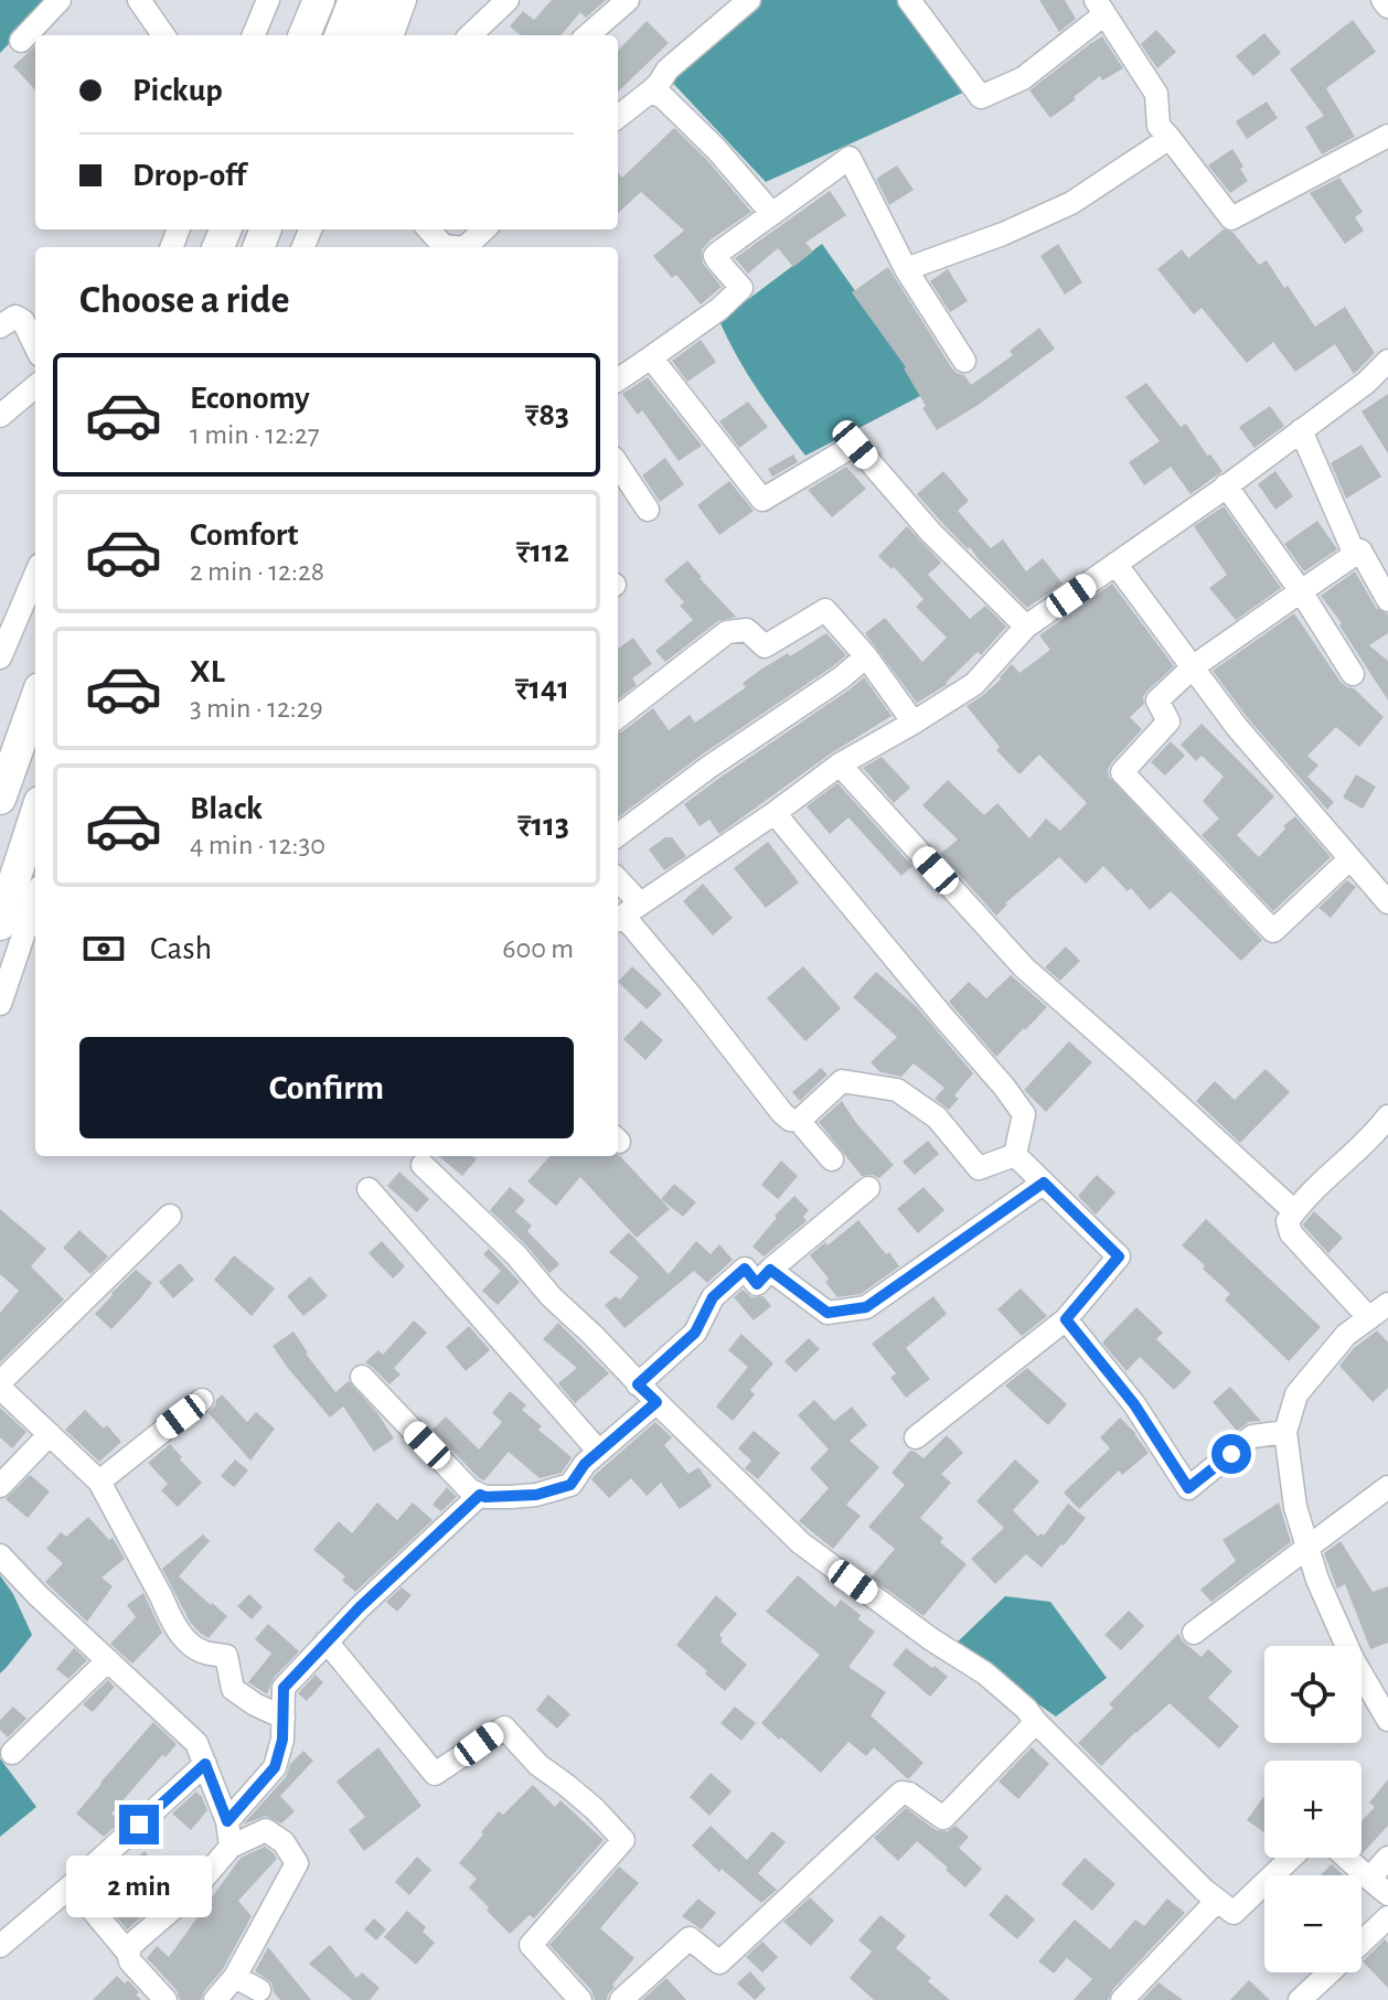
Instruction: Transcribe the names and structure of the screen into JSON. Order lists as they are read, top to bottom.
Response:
{
  "page": {
    "banner": ["Pickup", "Drop-off"],
    "heading": "Choose a ride",
    "list": [
      {
        "name": "Economy",
        "note": "1 min · 12:27",
        "value": "₹83"
      },
      {
        "name": "Comfort",
        "note": "2 min · 12:28",
        "value": "₹112"
      },
      {
        "name": "XL",
        "note": "3 min · 12:29",
        "value": "₹141"
      },
      {
        "name": "Black",
        "note": "4 min · 12:30",
        "value": "₹113"
      }
    ],
    "pay": ["Cash", "600 m"],
    "buttons": "Confirm",
    "map_buttons": ["+", "−"],
    "bubble": "2 min"
  }
}
